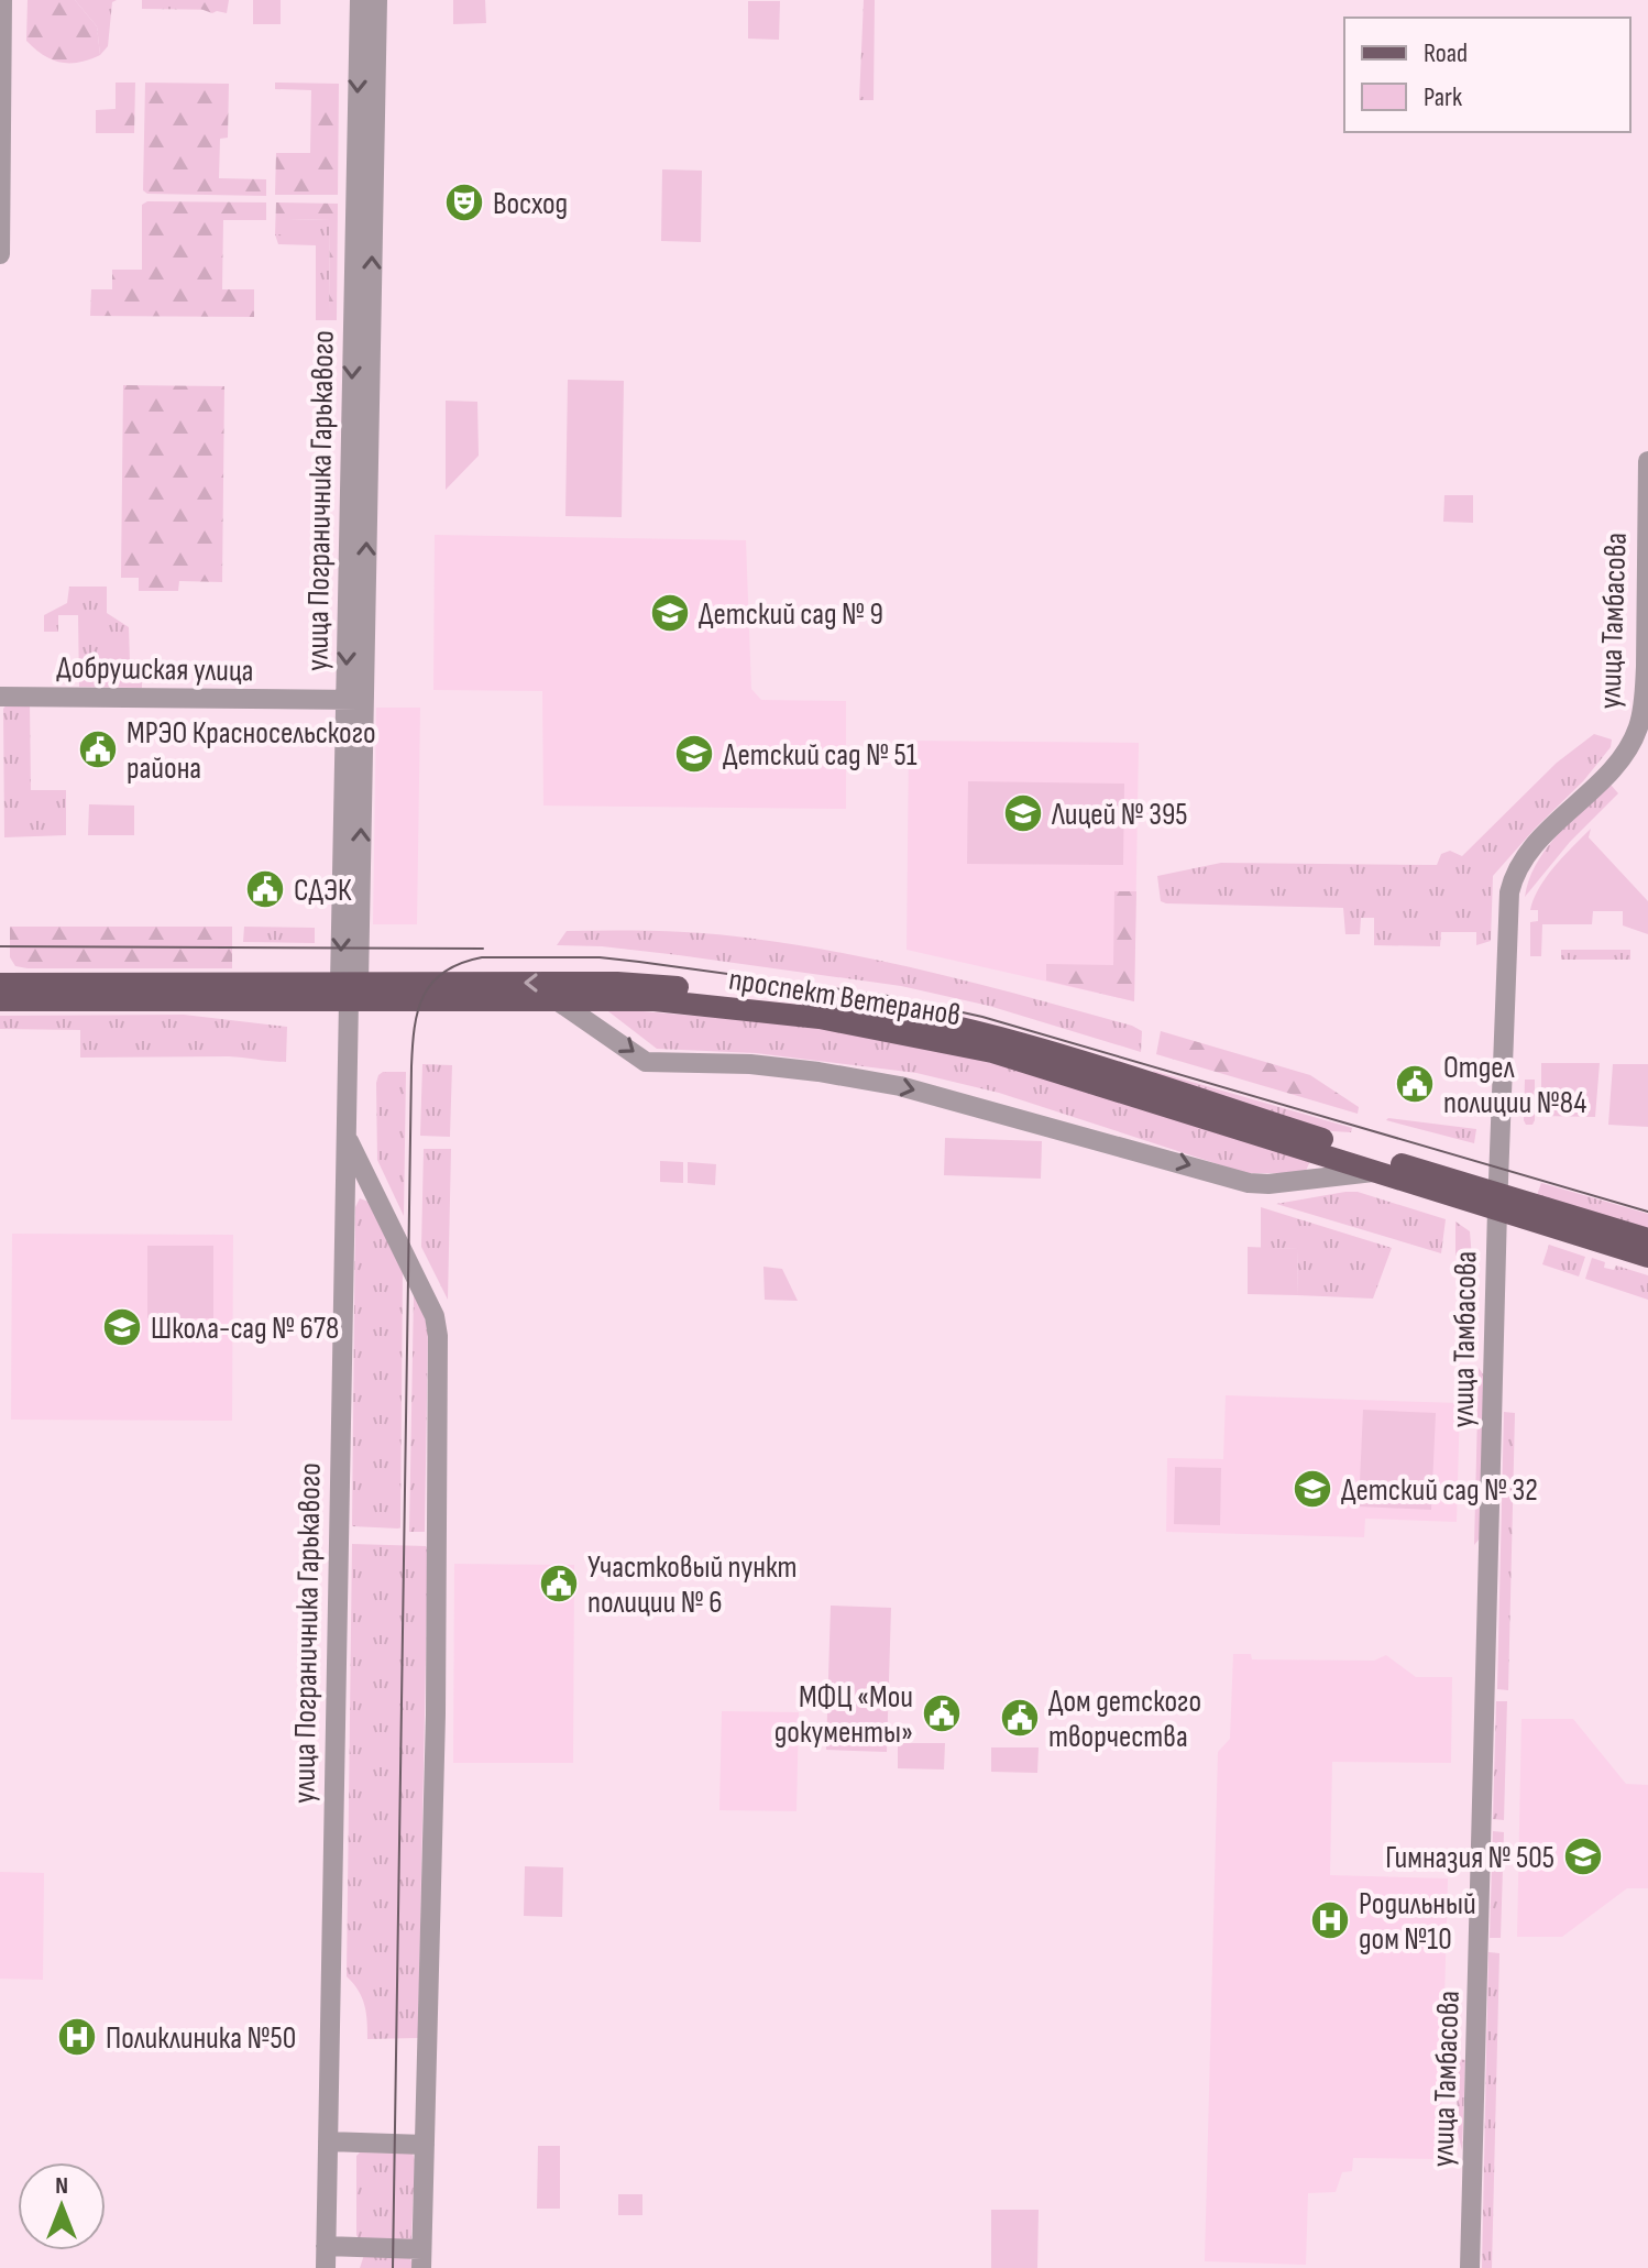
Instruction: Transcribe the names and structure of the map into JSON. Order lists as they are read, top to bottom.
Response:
{
  "streets": {
    "main road": ["проспект Ветеранов"],
    "street": ["улица Пограничника Гарькавого", "улица Тамбасова", "Добрушская улица"]
  },
  "crossings": [
    ["улица Пограничника Гарькавого", "Добрушская улица"],
    ["улица Пограничника Гарькавого", "проспект Ветеранов"],
    ["улица Тамбасова", "проспект Ветеранов"]
  ],
  "places": {
    "theatre": ["Восход"],
    "school or university": [
      "Детский сад № 9",
      "Детский сад № 51",
      "Лицей № 395",
      "Школа-сад № 678",
      "Детский сад № 32",
      "Гимназия № 505"
    ],
    "public building": [
      "МРЭО Красносельского района",
      "СДЭК",
      "Отдел полиции №84",
      "Участковый пункт полиции № 6",
      "МФЦ «Мои документы»",
      "Дом детского творчества"
    ],
    "hospital": ["Родильный дом №10", "Поликлиника №50"]
  },
  "legend": ["Road", "Park"],
  "north": "top"
}
